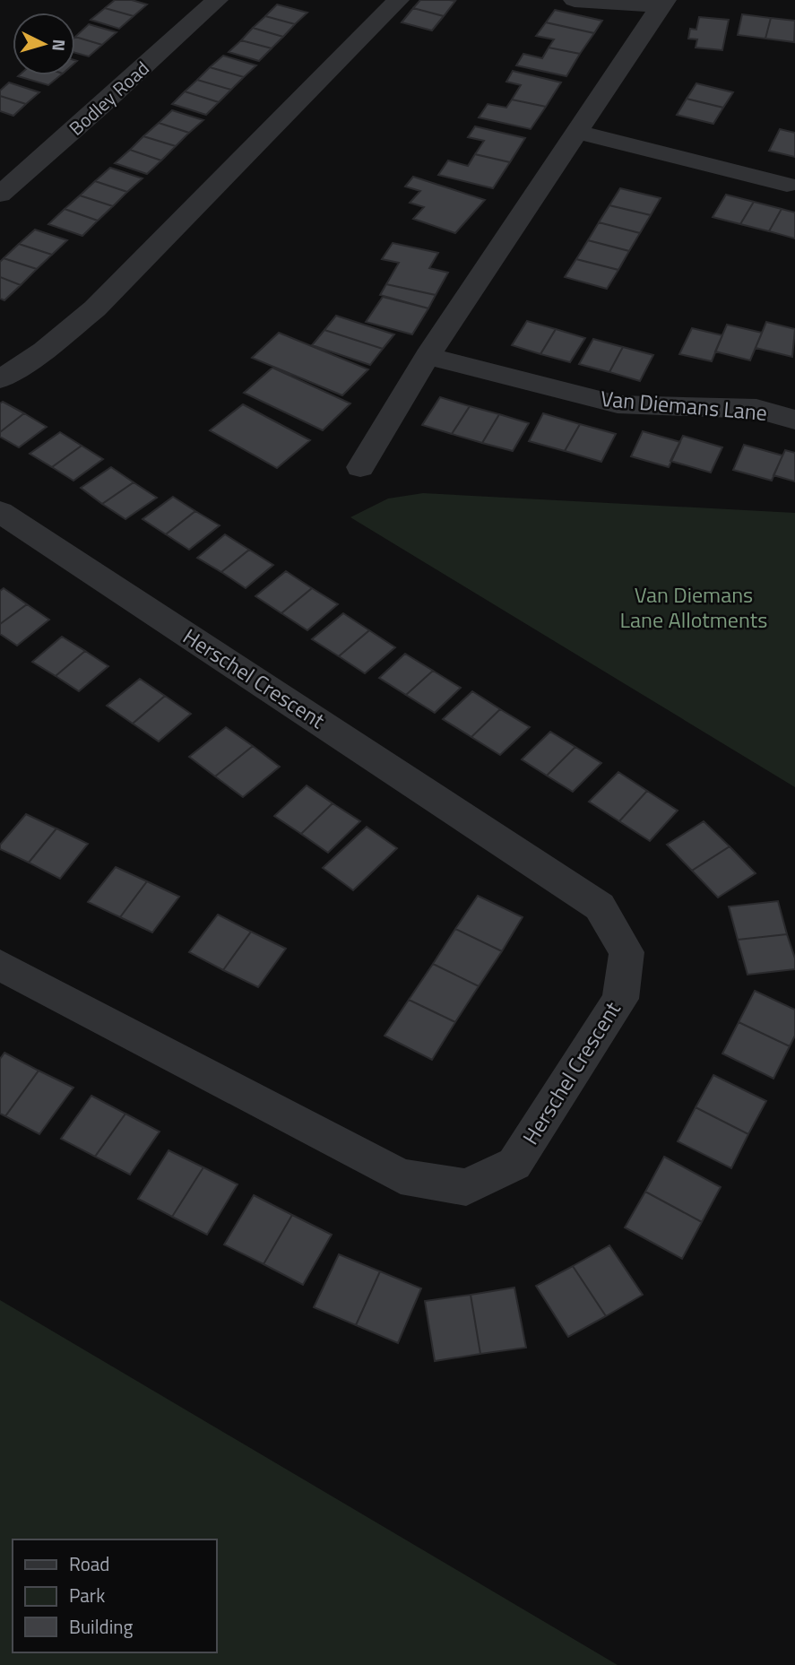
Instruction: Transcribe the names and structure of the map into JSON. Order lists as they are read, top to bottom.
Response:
{
  "streets": {
    "street": ["Bodley Road", "Van Diemans Lane", "Herschel Crescent"]
  },
  "parks": ["Van Diemans Lane Allotments"],
  "legend": ["Road", "Park", "Building"],
  "north": "right"
}
